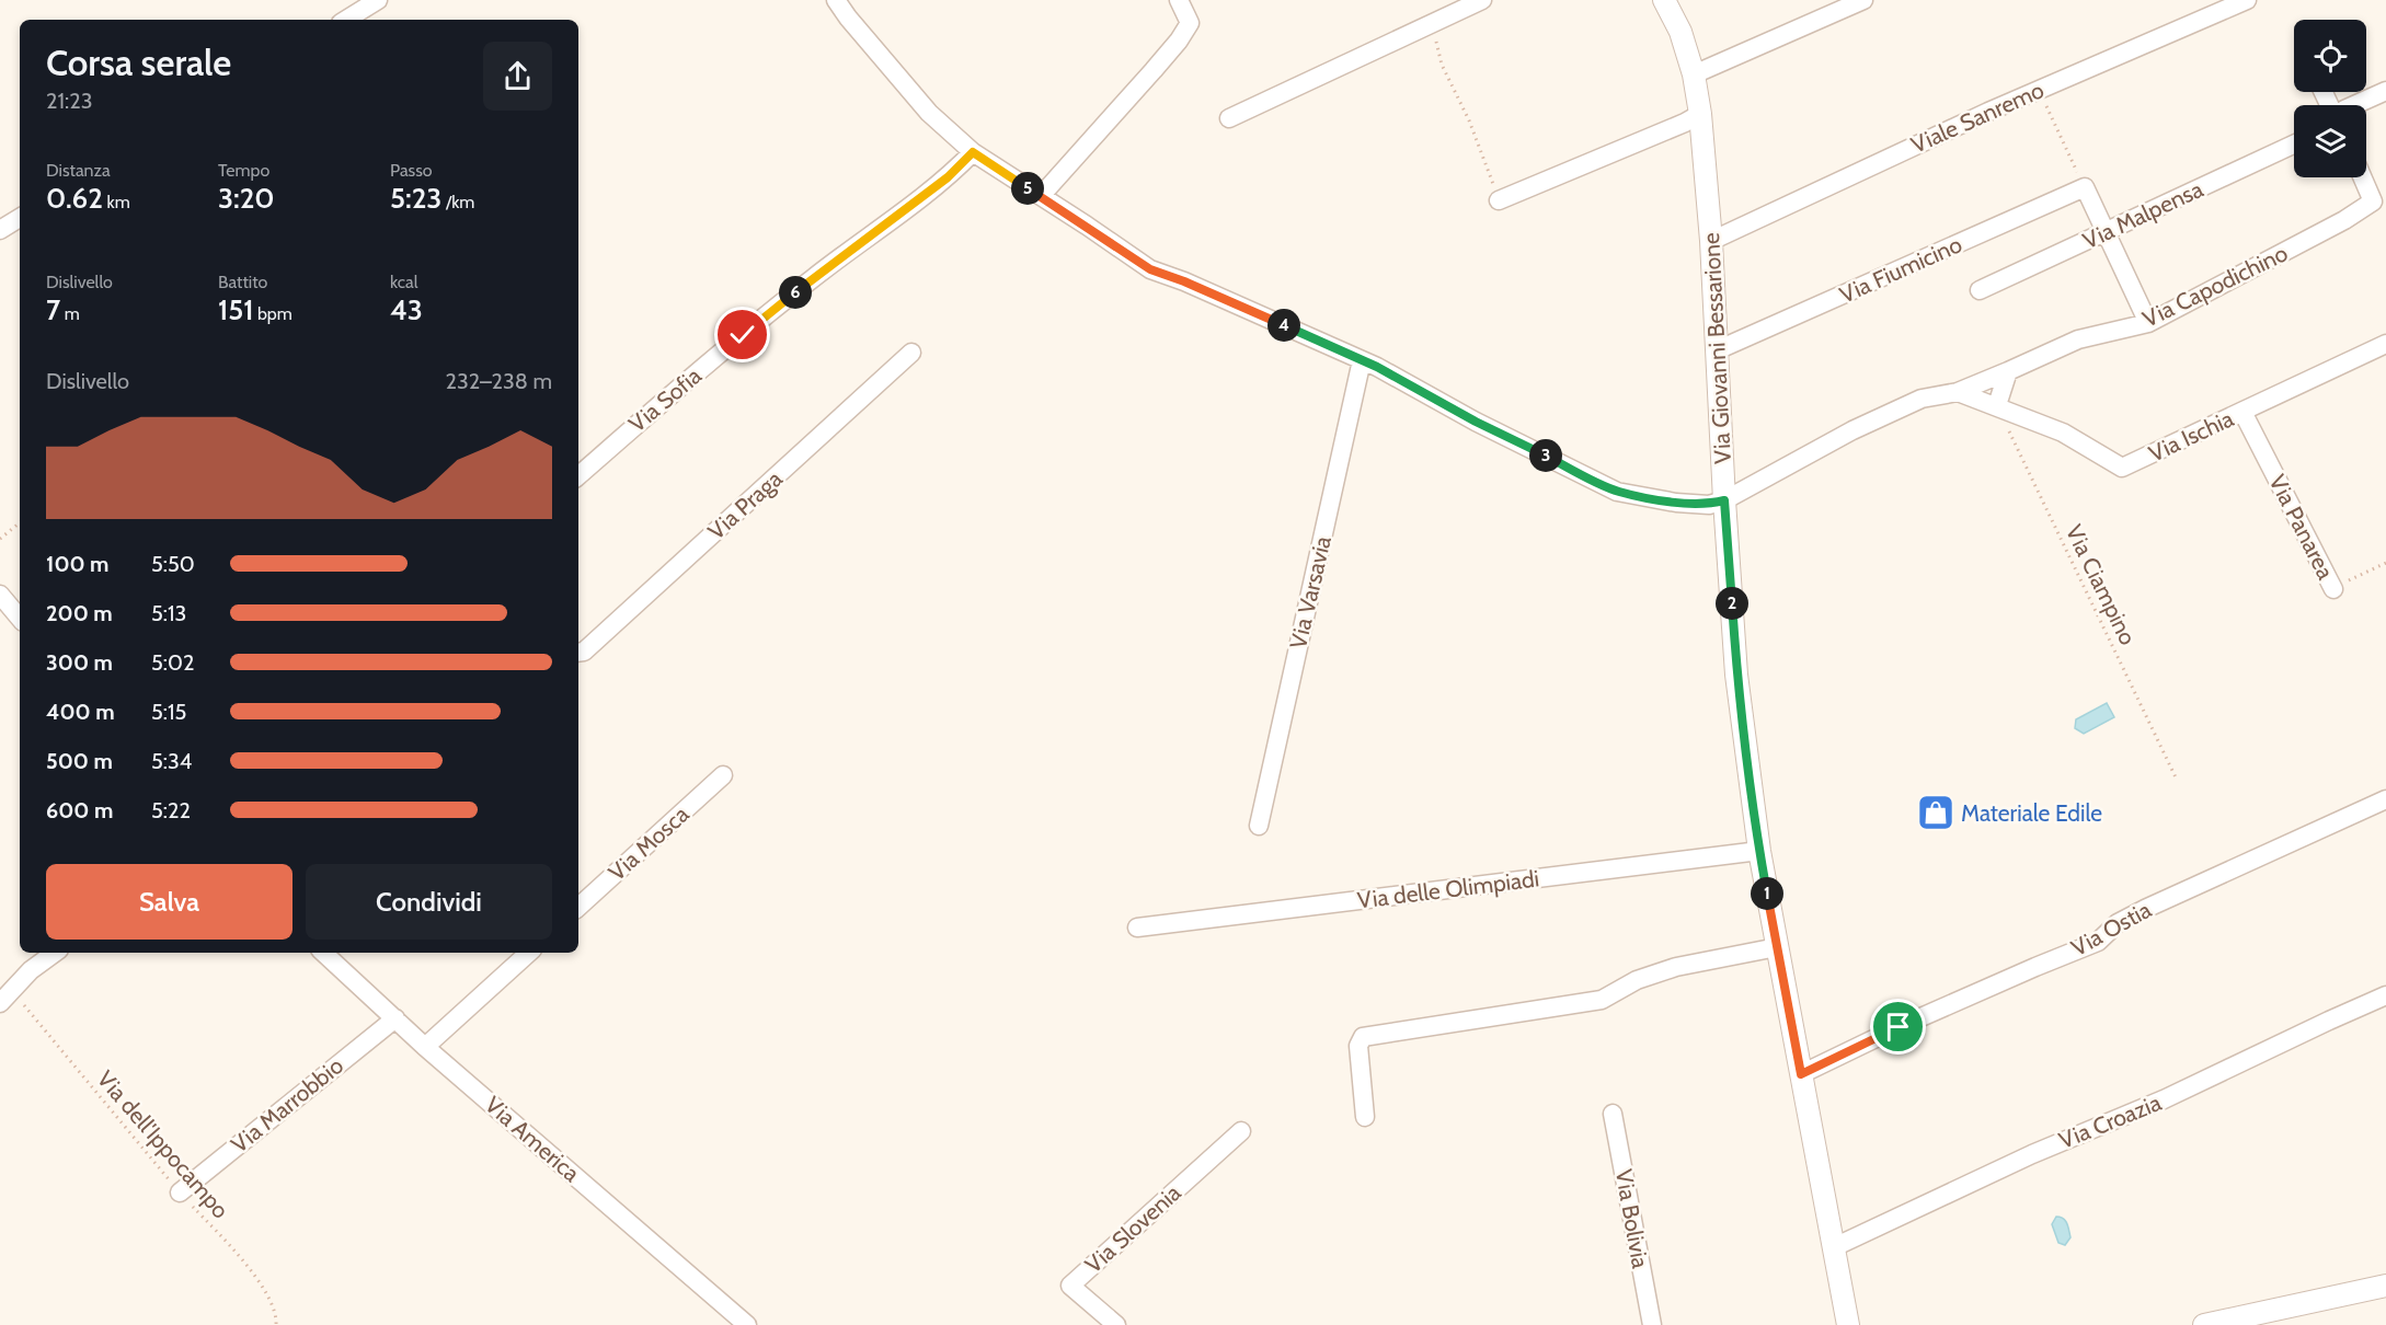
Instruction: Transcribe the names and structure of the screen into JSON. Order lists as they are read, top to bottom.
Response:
{
  "streets": {
    "street": [
      "Viale Sanremo",
      "Via Malpensa",
      "Via Fiumicino",
      "Via Capodichino",
      "Via Giovanni Bessarione",
      "Via Sofia",
      "Via Ischia",
      "Via Praga",
      "Via Panarea",
      "Via Varsavia",
      "Via Mosca",
      "Via delle Olimpiadi",
      "Via Ostia",
      "Via Marrobbio",
      "Via Croazia",
      "Via America",
      "Via Bolivia",
      "Via Slovenia"
    ],
    "path": ["Via Ciampino", "Via dell'Ippocampo"]
  },
  "crossings": [
    ["Viale Sanremo", "Via Giovanni Bessarione"],
    ["Via Fiumicino", "Via Giovanni Bessarione"],
    ["Via Giovanni Bessarione", "Via delle Olimpiadi"],
    ["Via Giovanni Bessarione", "Via Ostia"],
    ["Via Giovanni Bessarione", "Via Croazia"],
    ["Via Ischia", "Via Panarea"],
    ["Via Ischia", "Via Ciampino"],
    ["Via Marrobbio", "Via America"],
    ["Via Marrobbio", "Via dell'Ippocampo"]
  ],
  "places": {
    "shop": ["Materiale Edile"]
  },
  "page": {
    "heading": ["Corsa serale", "21:23"],
    "stats": [
      ["Distanza", "0.62 km"],
      ["Tempo", "3:20"],
      ["Passo", "5:23 /km"],
      ["Dislivello", "7 m"],
      ["Battito", "151 bpm"],
      ["kcal", "43"]
    ],
    "pins": [
      "5",
      "6",
      "4",
      "3",
      "2",
      "1"
    ],
    "chart": ["Dislivello", "232–238 m"],
    "list": [
      {
        "name": "100 m",
        "note": "5:50"
      },
      {
        "name": "200 m",
        "note": "5:13"
      },
      {
        "name": "300 m",
        "note": "5:02"
      },
      {
        "name": "400 m",
        "note": "5:15"
      },
      {
        "name": "500 m",
        "note": "5:34"
      },
      {
        "name": "600 m",
        "note": "5:22"
      }
    ],
    "buttons": ["Salva", "Condividi"]
  }
}
